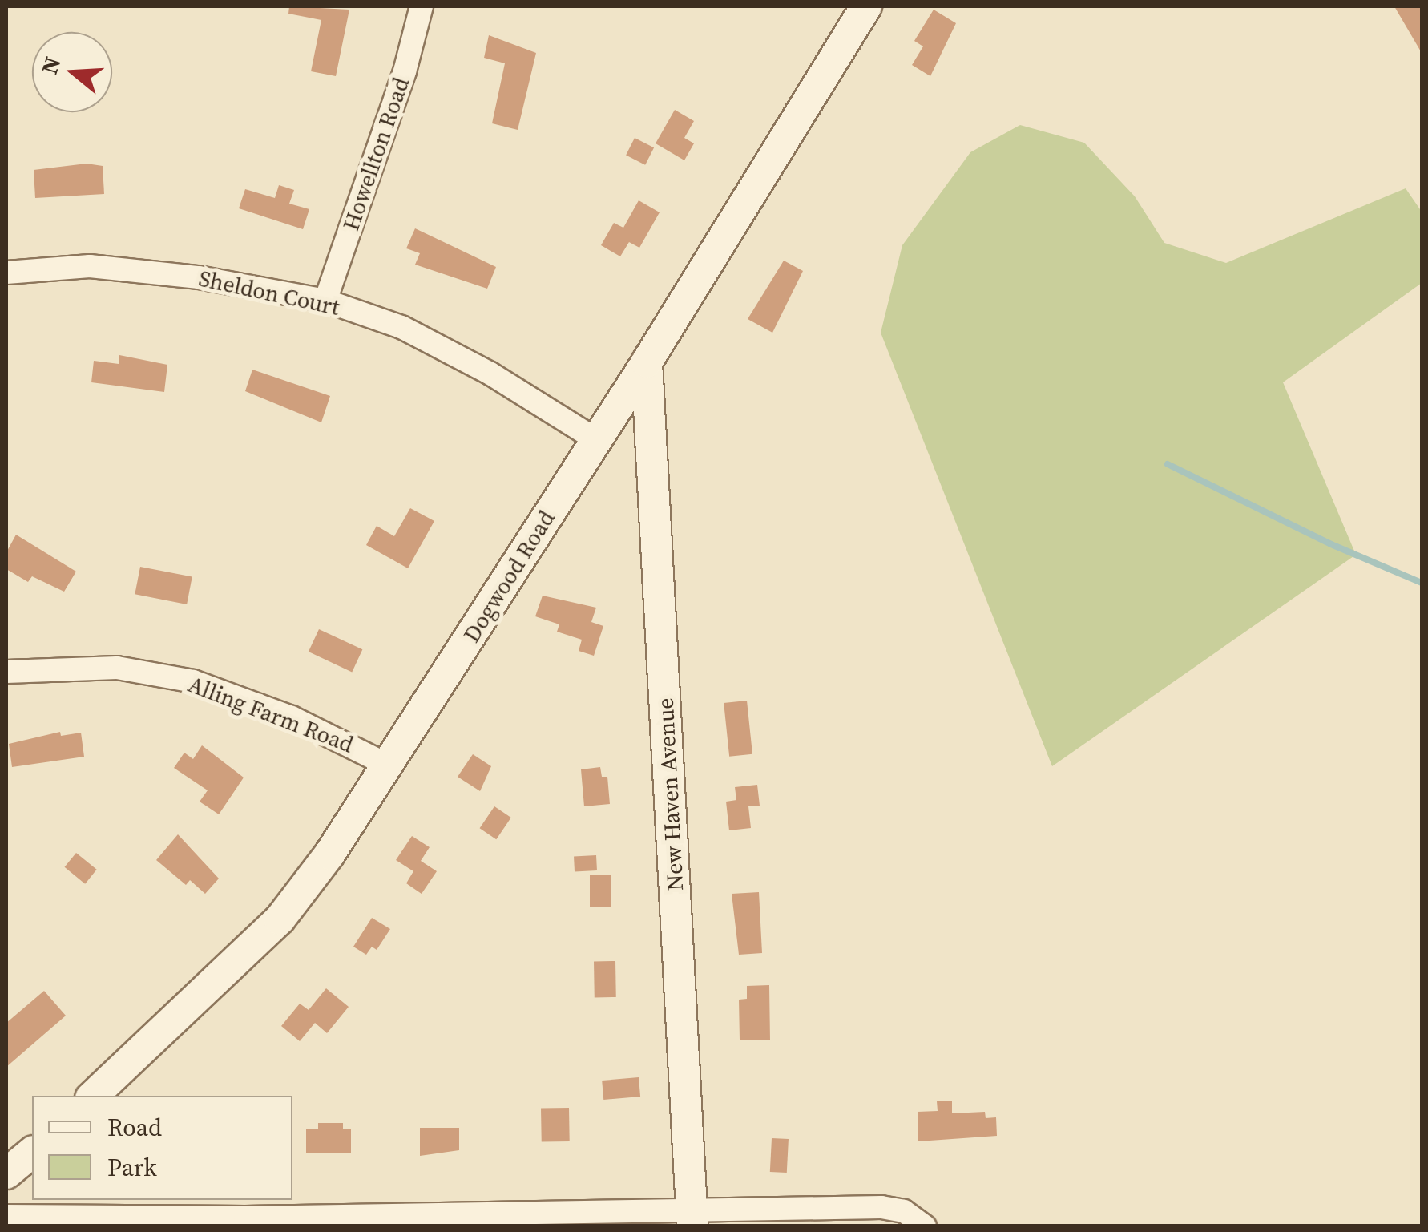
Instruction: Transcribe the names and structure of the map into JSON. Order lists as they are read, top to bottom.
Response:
{
  "streets": {
    "street": [
      "Howellton Road",
      "Sheldon Court",
      "Dogwood Road",
      "Alling Farm Road",
      "New Haven Avenue"
    ]
  },
  "crossings": [
    ["Howellton Road", "Sheldon Court"],
    ["Sheldon Court", "Dogwood Road"],
    ["Dogwood Road", "Alling Farm Road"],
    ["Dogwood Road", "New Haven Avenue"]
  ],
  "legend": ["Road", "Park"],
  "north": "left"
}
